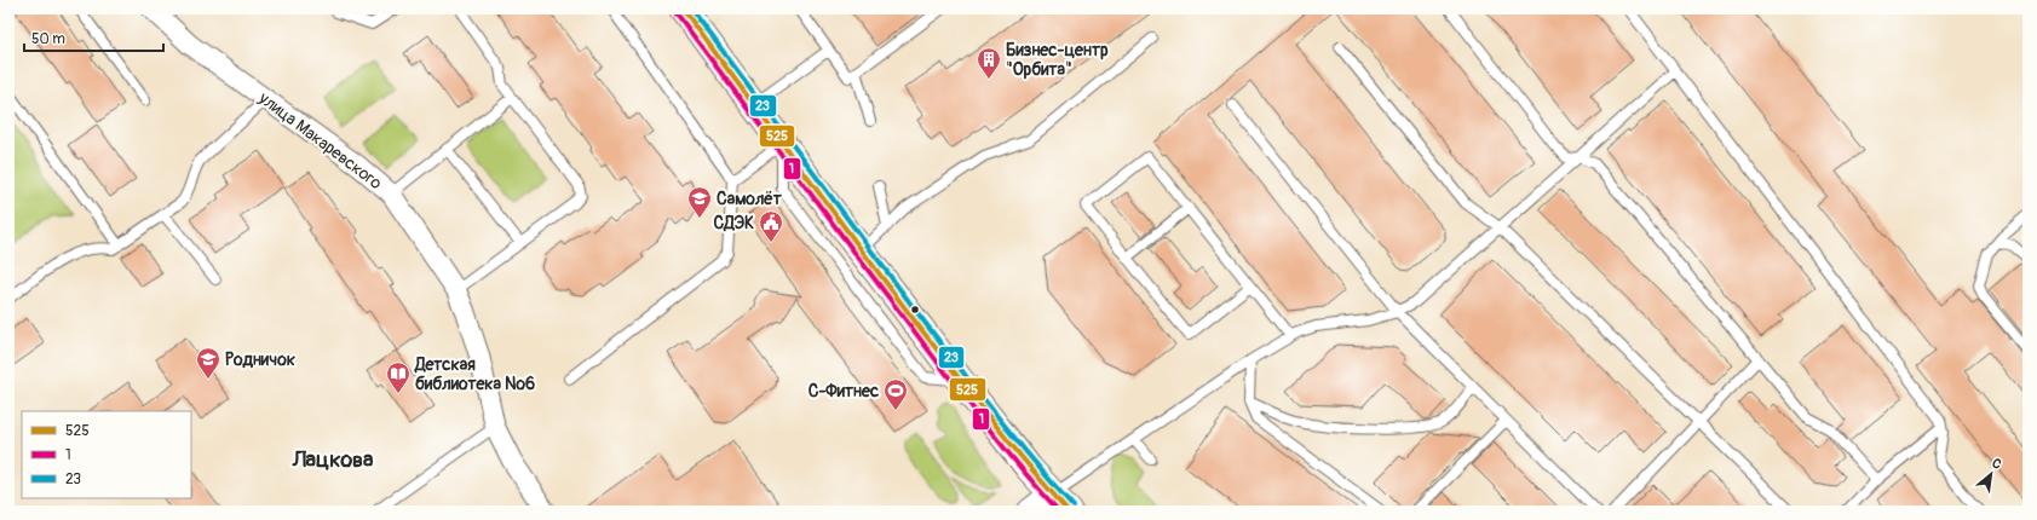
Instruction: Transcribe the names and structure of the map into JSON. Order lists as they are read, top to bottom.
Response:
{
  "streets": {
    "street": ["улица Макаревского"]
  },
  "districts": ["Лацкова"],
  "places": {
    "building": ["Бизнес-центр \"Орбита\""],
    "school or university": ["Самолёт", "Родничок"],
    "public building": ["СДЭК"],
    "library": ["Детская библиотека №6"],
    "sports": ["С-Фитнес"]
  },
  "lines": ["transit line 525", "transit line 23", "transit line 1"],
  "legend": ["525", "1", "23"],
  "scale_bar": "50 m",
  "north": "top right"
}
